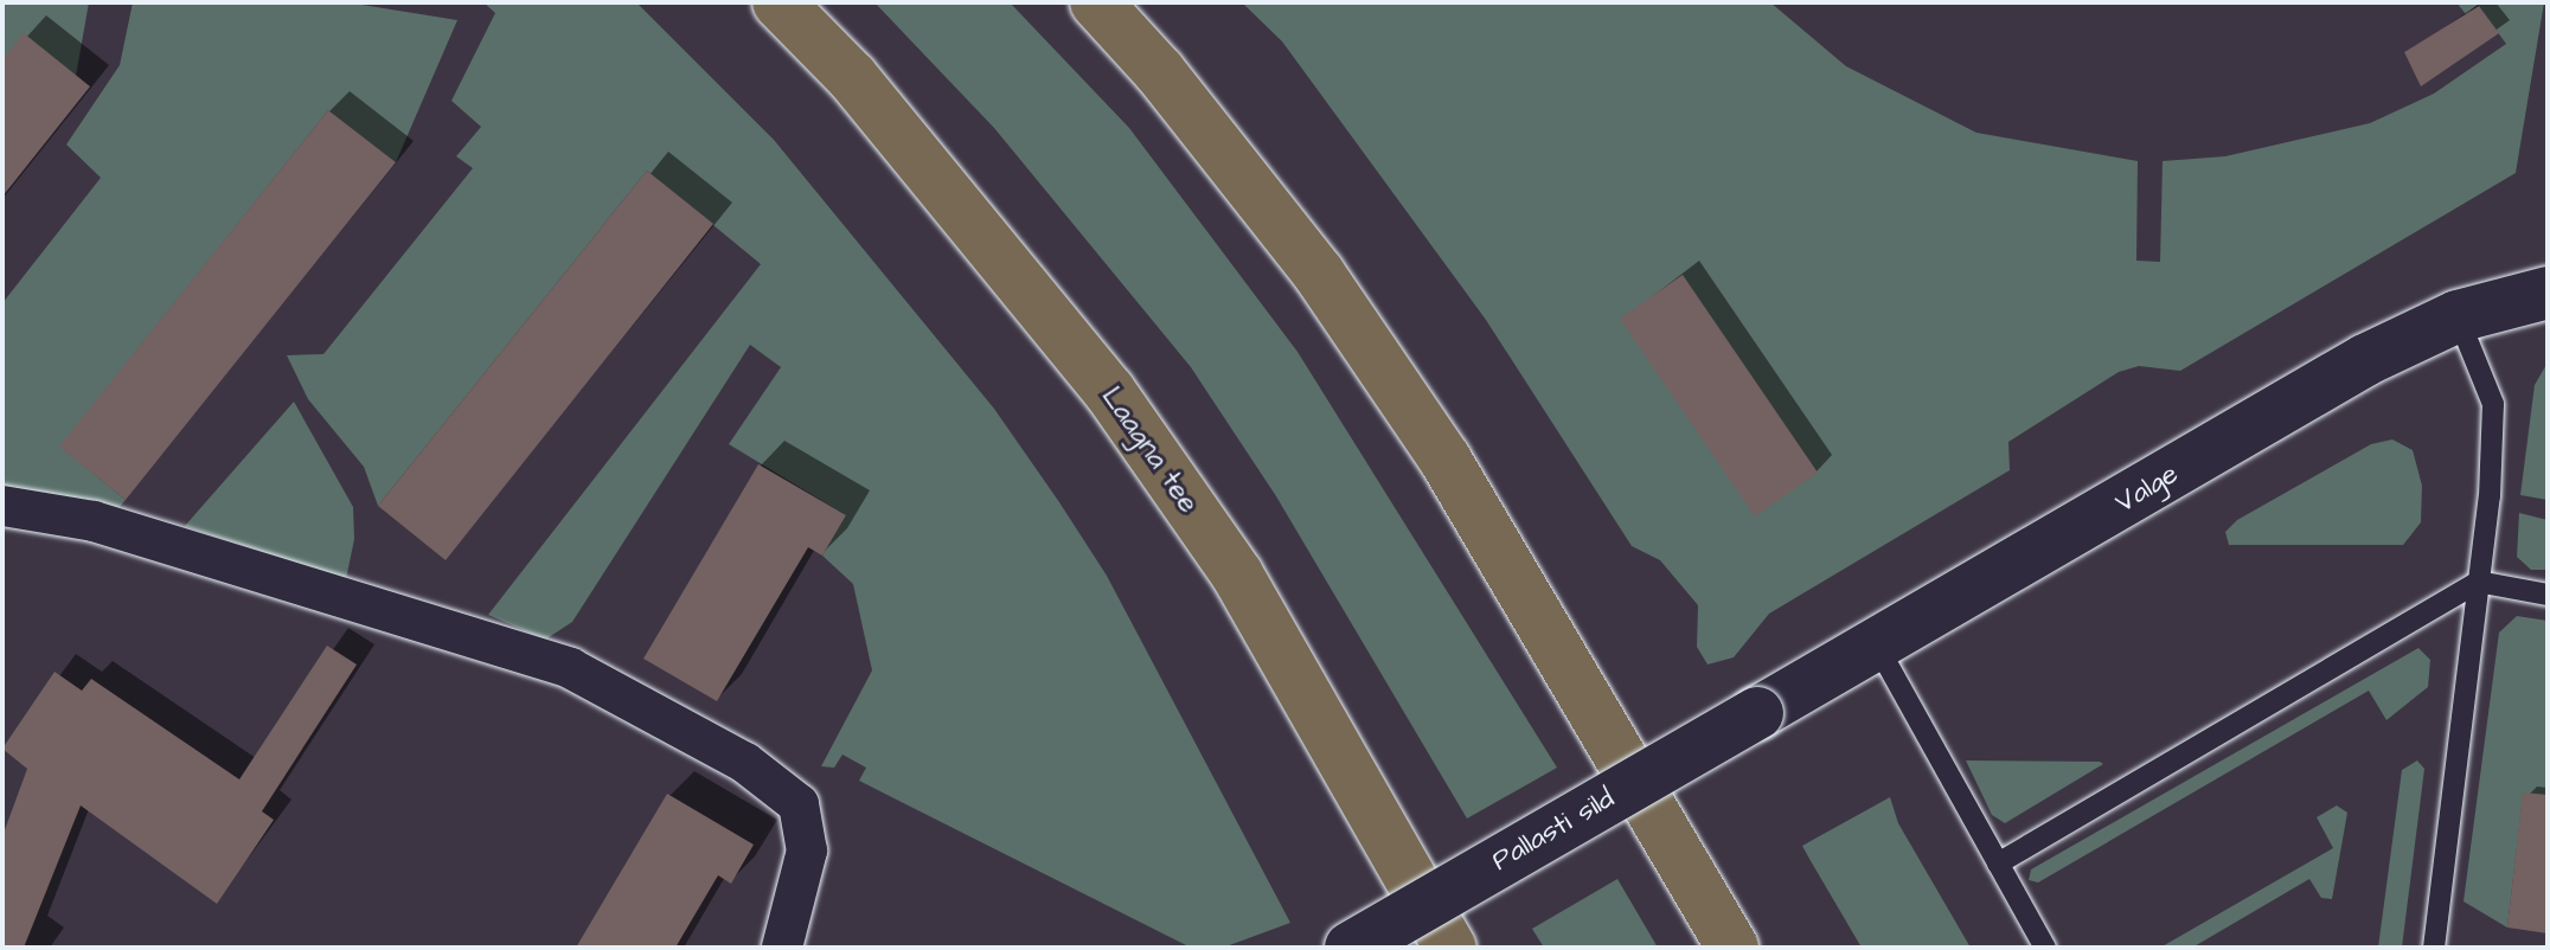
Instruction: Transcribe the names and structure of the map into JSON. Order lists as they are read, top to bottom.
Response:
{
  "streets": {
    "main road": ["Laagna tee"],
    "street": ["Valge", "Pallasti sild"]
  },
  "crossings": [
    ["Valge", "Pallasti sild"]
  ]
}
